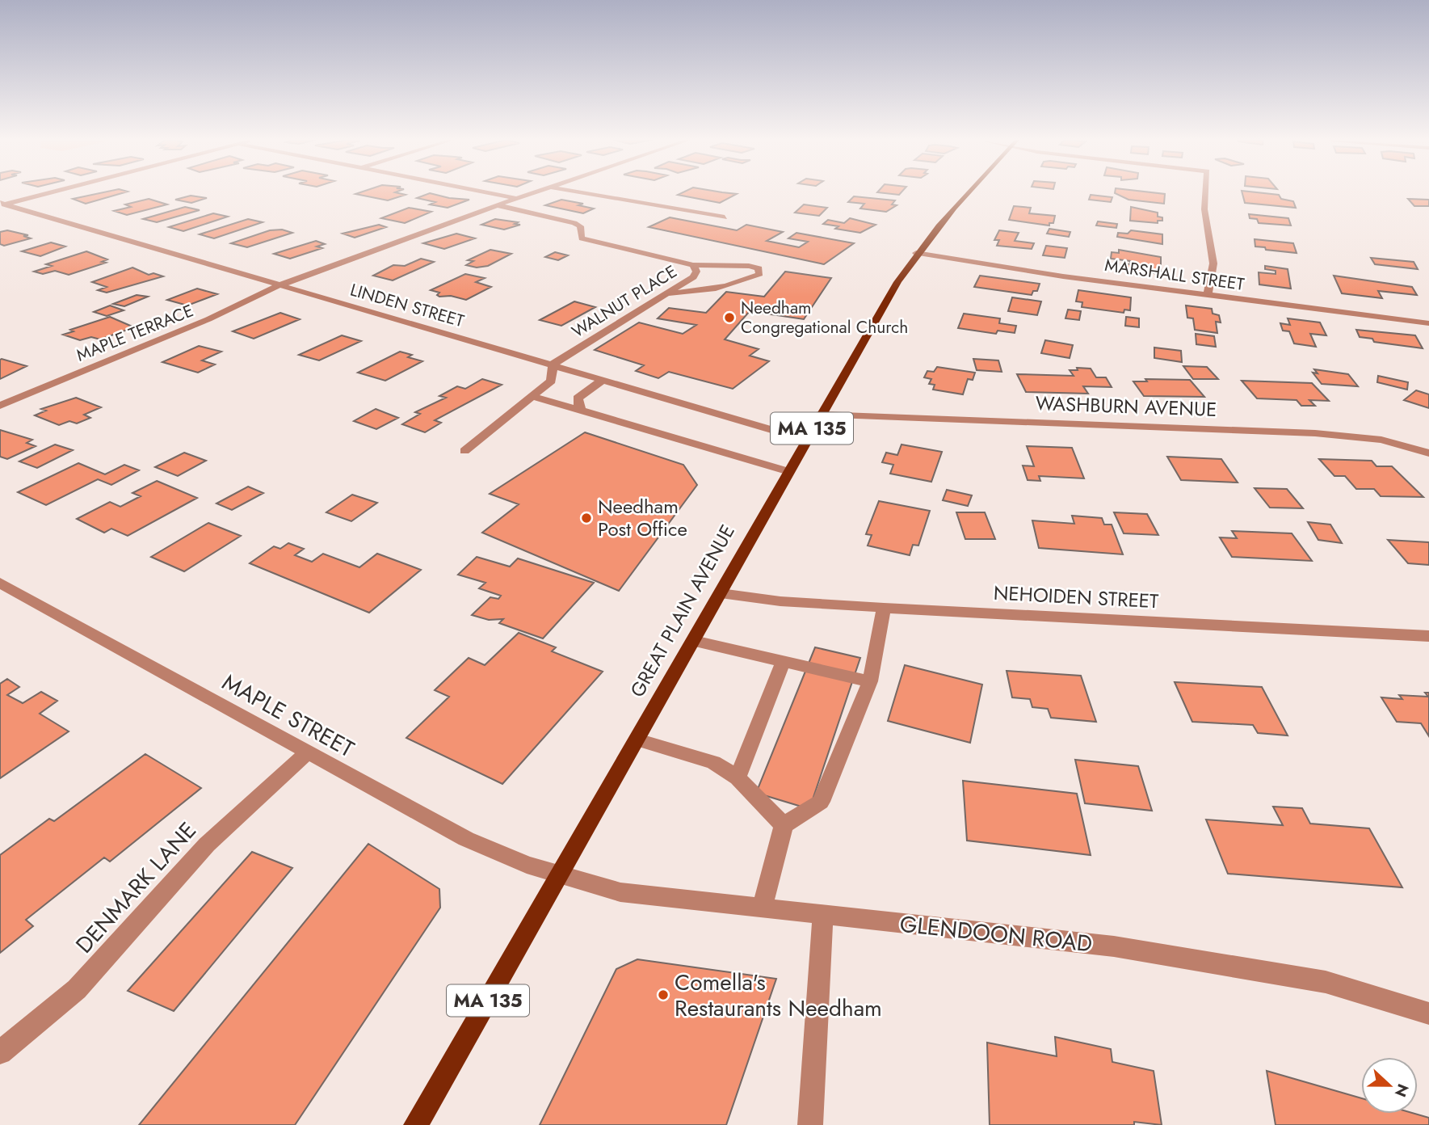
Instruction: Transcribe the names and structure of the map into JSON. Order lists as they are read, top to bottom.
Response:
{
  "streets": {
    "main road": ["MA 135", "GREAT PLAIN AVENUE"],
    "street": [
      "MARSHALL STREET",
      "WALNUT PLACE",
      "LINDEN STREET",
      "MAPLE TERRACE",
      "WASHBURN AVENUE",
      "NEHOIDEN STREET",
      "MAPLE STREET",
      "DENMARK LANE",
      "GLENDOON ROAD"
    ]
  },
  "crossings": [
    ["MARSHALL STREET", "GREAT PLAIN AVENUE"],
    ["WALNUT PLACE", "LINDEN STREET"],
    ["WALNUT PLACE", "MAPLE TERRACE"],
    ["LINDEN STREET", "MAPLE TERRACE"],
    ["LINDEN STREET", "GREAT PLAIN AVENUE"],
    ["WASHBURN AVENUE", "GREAT PLAIN AVENUE"],
    ["NEHOIDEN STREET", "GREAT PLAIN AVENUE"],
    ["GREAT PLAIN AVENUE", "MAPLE STREET"],
    ["GREAT PLAIN AVENUE", "GLENDOON ROAD"],
    ["MAPLE STREET", "DENMARK LANE"],
    ["MAPLE STREET", "GLENDOON ROAD"]
  ],
  "places": ["Needham Congregational Church", "Needham Post Office", "Comella's Restaurants Needham"],
  "north": "right"
}
